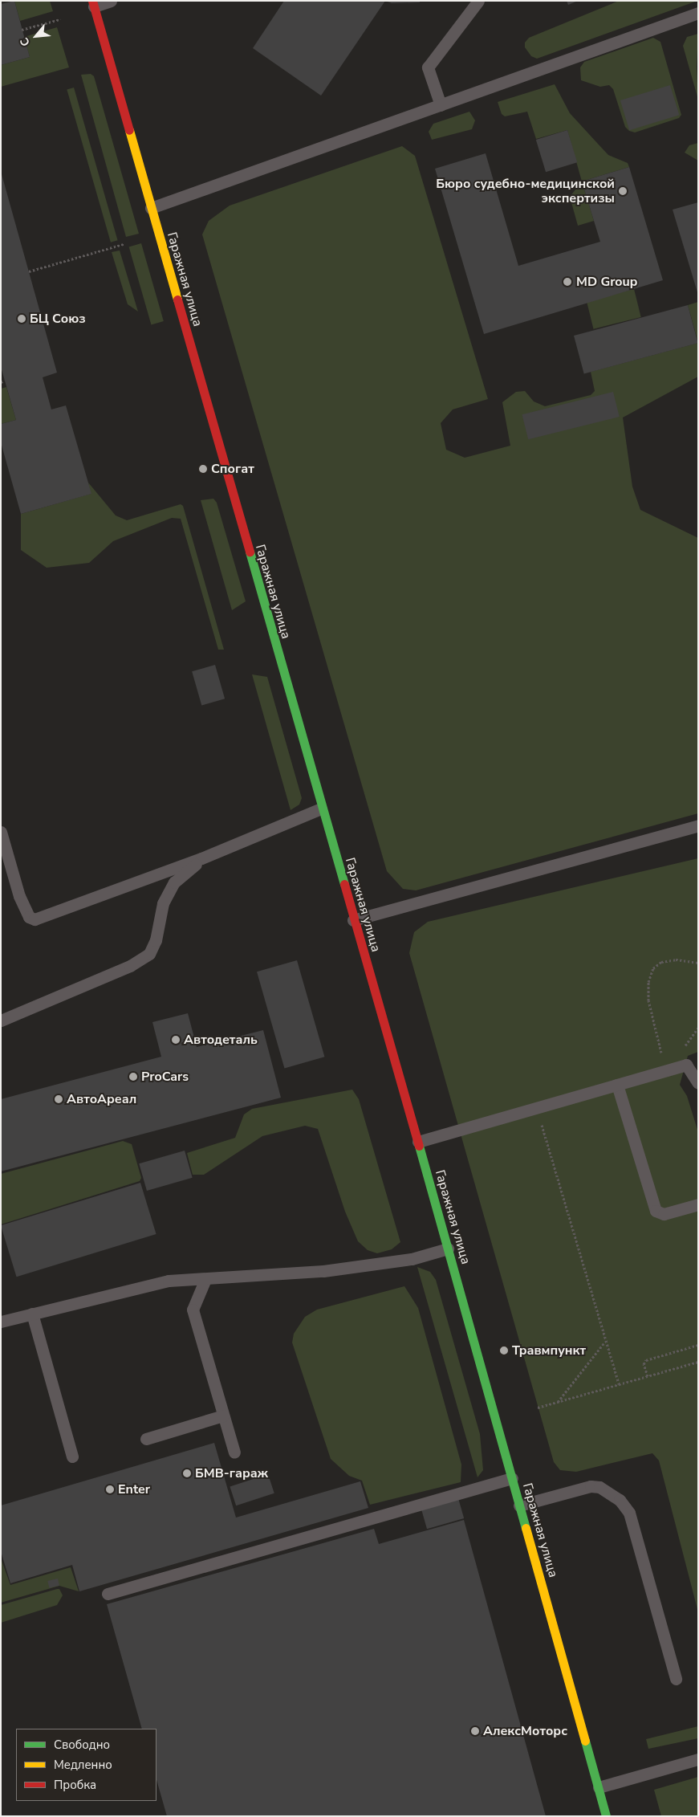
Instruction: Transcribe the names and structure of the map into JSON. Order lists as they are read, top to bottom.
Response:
{
  "streets": {
    "street": ["Гаражная улица"]
  },
  "places": [
    "Бюро судебно-медицинской экспертизы",
    "MD Group",
    "БЦ Союз",
    "Спогат",
    "Автодеталь",
    "ProCars",
    "АвтоАреал",
    "Травмпункт",
    "БМВ-гараж",
    "Enter",
    "АлексМоторс"
  ],
  "legend": ["Свободно", "Медленно", "Пробка"],
  "north": "bottom left"
}
